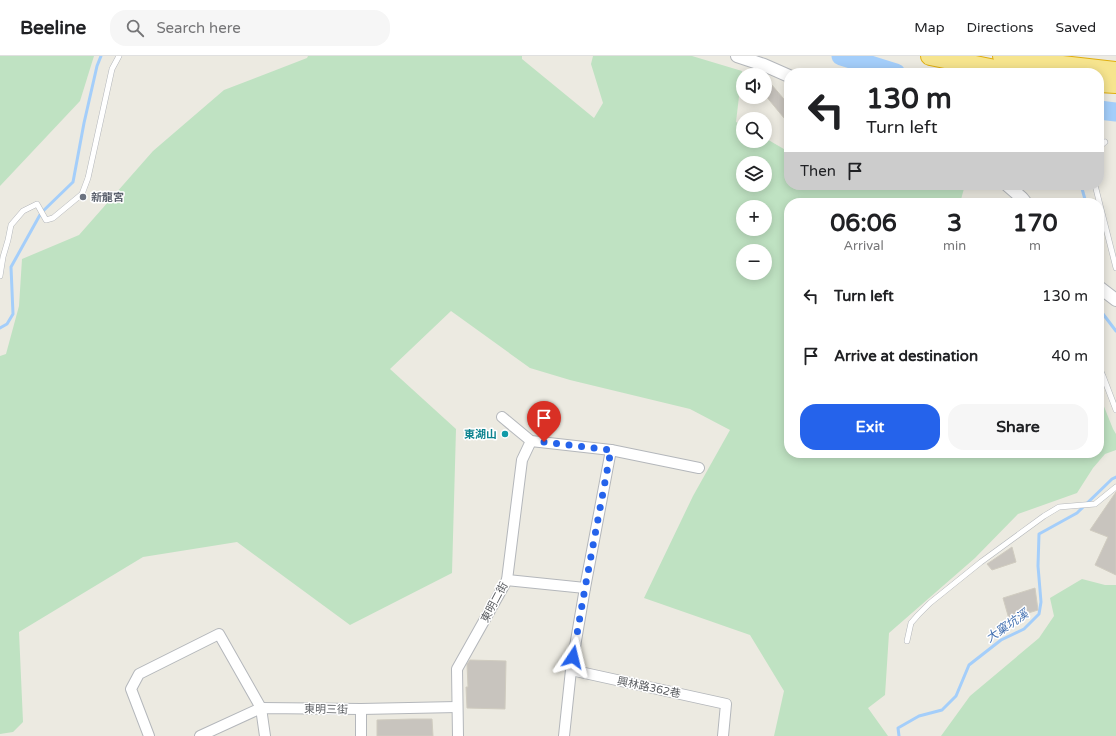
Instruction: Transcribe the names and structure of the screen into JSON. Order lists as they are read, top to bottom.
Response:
{
  "streets": {
    "street": ["東明二街", "興林路362巷", "東明三街"]
  },
  "crossings": [
    ["東明二街", "東明三街"]
  ],
  "water": ["大窠坑溪"],
  "places": ["新龍宮", "東湖山"],
  "page": {
    "header": "Beeline",
    "search": "Search here",
    "nav": ["Map", "Directions", "Saved"],
    "map_buttons": ["+", "−"],
    "turn": ["130 m", "Turn left"],
    "then": "Then",
    "eta": [
      "06:06",
      "Arrival",
      "3",
      "min",
      "170",
      "m"
    ],
    "list": [
      {
        "name": "Turn left",
        "value": "130 m"
      },
      {
        "name": "Arrive at destination",
        "value": "40 m"
      }
    ],
    "buttons": ["Exit", "Share"]
  }
}
